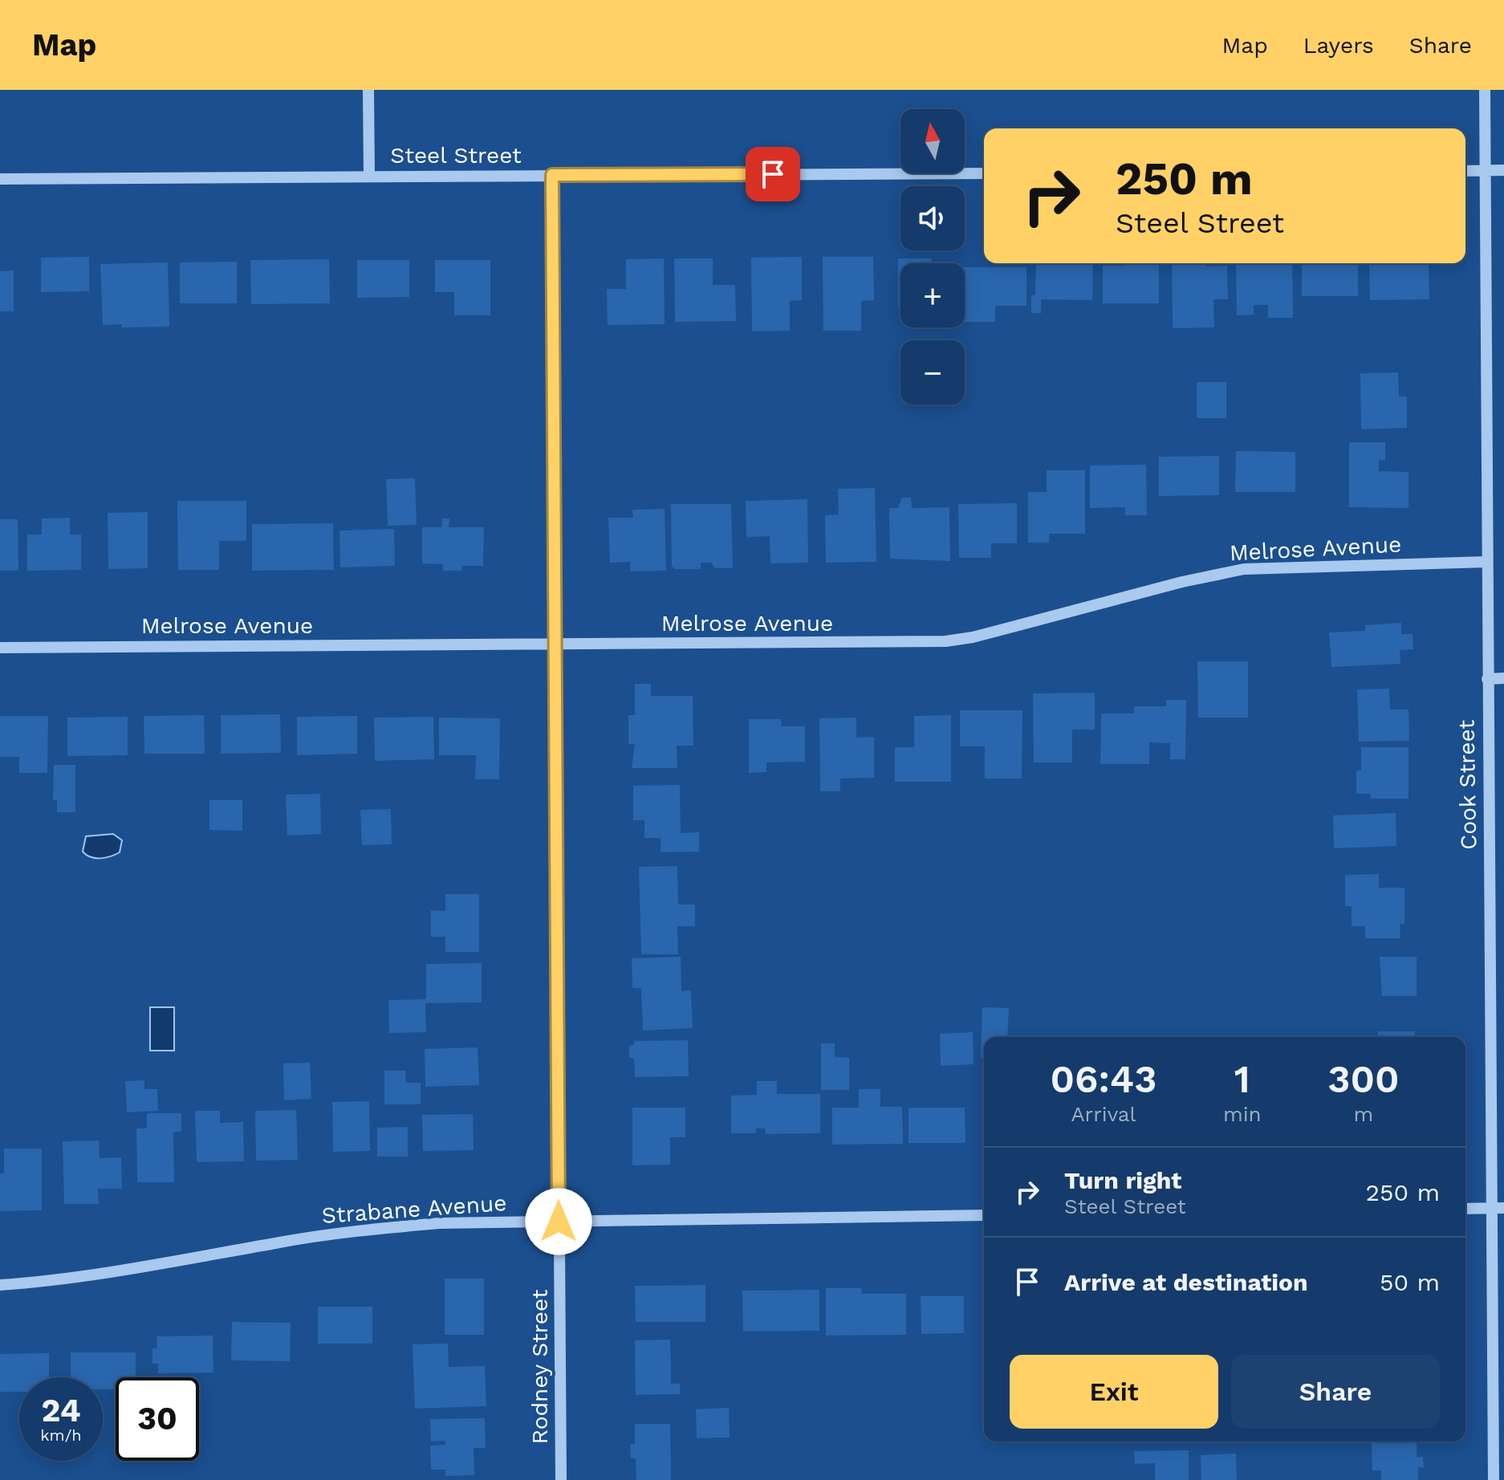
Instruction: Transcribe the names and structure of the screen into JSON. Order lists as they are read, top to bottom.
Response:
{
  "streets": {
    "street": [
      "Steel Street",
      "Melrose Avenue",
      "Cook Street",
      "Strabane Avenue",
      "Rodney Street"
    ]
  },
  "crossings": [
    ["Steel Street", "Rodney Street"],
    ["Melrose Avenue", "Cook Street"],
    ["Melrose Avenue", "Rodney Street"],
    ["Strabane Avenue", "Rodney Street"]
  ],
  "north": "top",
  "page": {
    "header": "Map",
    "nav": ["Map", "Layers", "Share"],
    "map_buttons": ["+", "−"],
    "turn": ["250 m", "Steel Street"],
    "eta": [
      "06:43",
      "Arrival",
      "1",
      "min",
      "300",
      "m"
    ],
    "list": [
      {
        "name": "Turn right",
        "note": "Steel Street",
        "value": "250 m"
      },
      {
        "name": "Arrive at destination",
        "value": "50 m"
      }
    ],
    "buttons": ["Exit", "Share"],
    "speed": "24 km/h",
    "limit": "30"
  }
}
